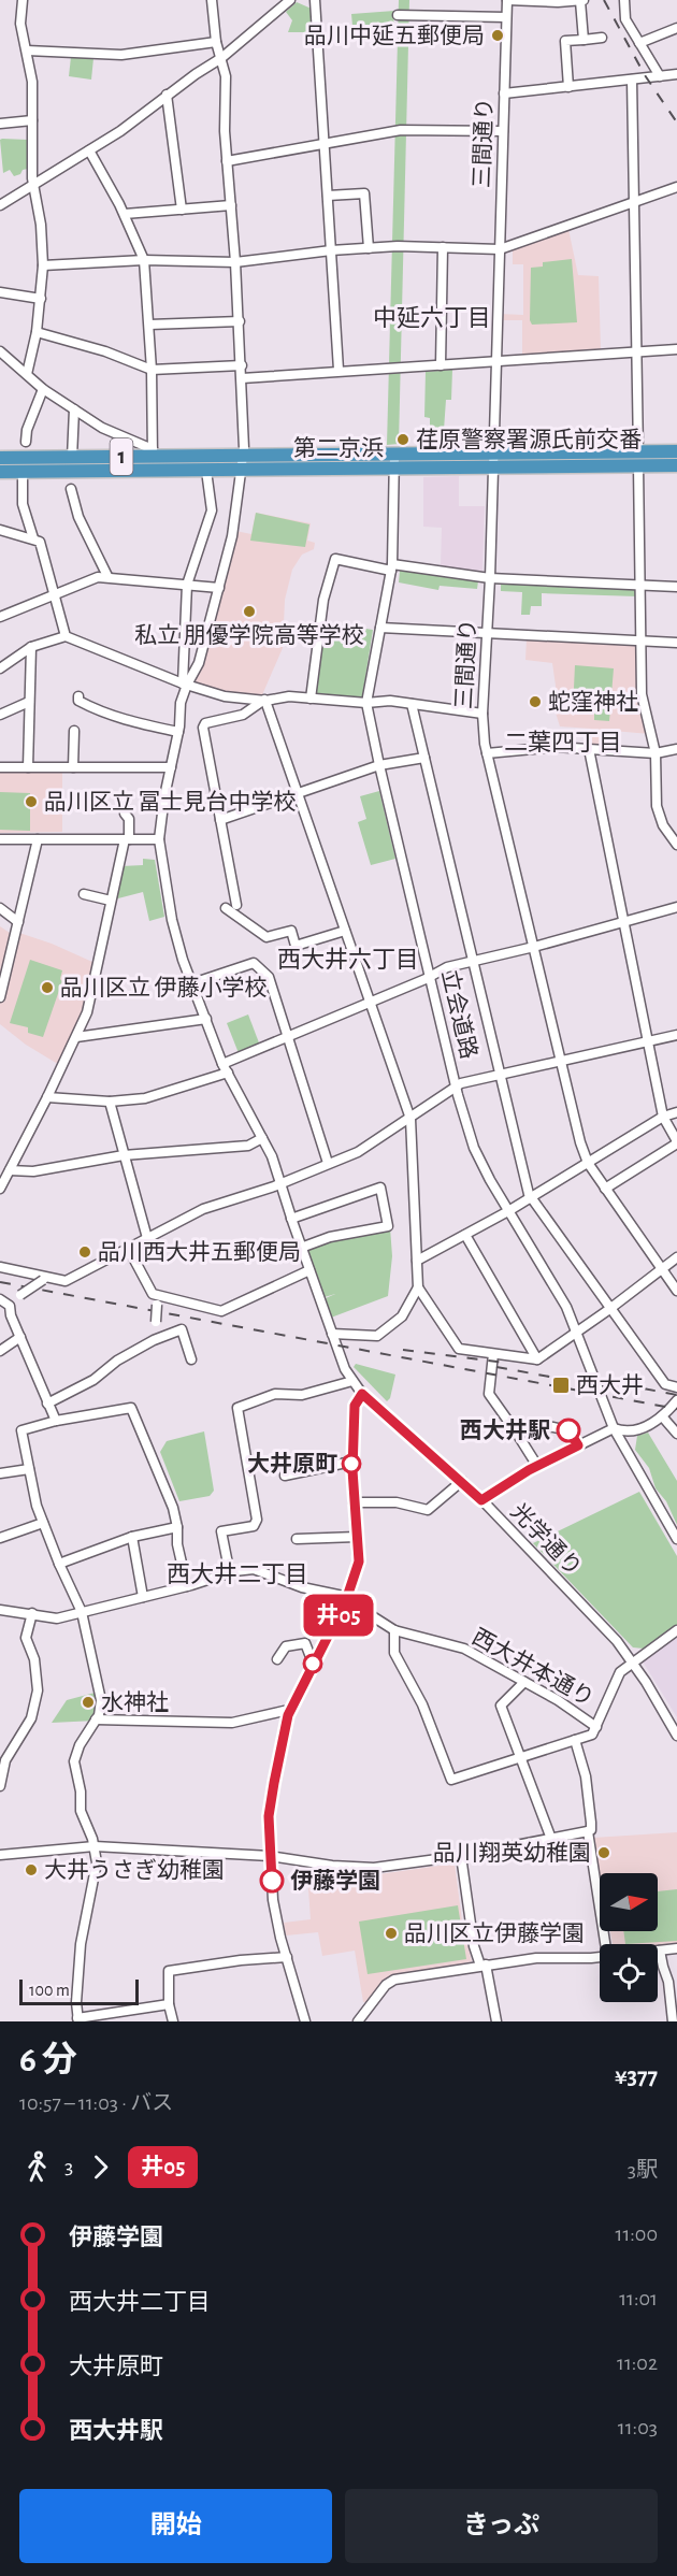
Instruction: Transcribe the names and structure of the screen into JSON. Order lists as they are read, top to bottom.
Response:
{
  "streets": {
    "highway": ["第二京浜", "1"],
    "street": [
      "三間通り",
      "立会道路",
      "光学通り",
      "西大井本通り"
    ]
  },
  "crossings": [
    ["三間通り", "第二京浜"],
    ["第二京浜", "立会道路"],
    ["光学通り", "西大井本通り"]
  ],
  "districts": [
    "中延六丁目",
    "二葉四丁目",
    "西大井六丁目",
    "西大井二丁目"
  ],
  "places": {
    "other": [
      "品川中延五郵便局",
      "荏原警察署源氏前交番",
      "私立 朋優学院高等学校",
      "蛇窪神社",
      "品川区立 冨士見台中学校",
      "品川区立 伊藤小学校",
      "品川西大井五郵便局",
      "西大井駅",
      "大井原町",
      "水神社",
      "品川翔英幼稚園",
      "大井うさぎ幼稚園",
      "伊藤学園",
      "品川区立伊藤学園"
    ],
    "transit": ["西大井"]
  },
  "lines": ["bus line 井05"],
  "scale_bar": "100 m",
  "north": "right",
  "page": {
    "on_map": "井05",
    "scale": "100 m",
    "heading": ["6 分", "10:57 – 11:03 · バス", "¥377"],
    "legs": ["3", "井05", "3駅"],
    "list": [
      {
        "name": "伊藤学園",
        "value": "11:00"
      },
      {
        "name": "西大井二丁目",
        "value": "11:01"
      },
      {
        "name": "大井原町",
        "value": "11:02"
      },
      {
        "name": "西大井駅",
        "value": "11:03"
      }
    ],
    "buttons": ["開始", "きっぷ"]
  }
}
